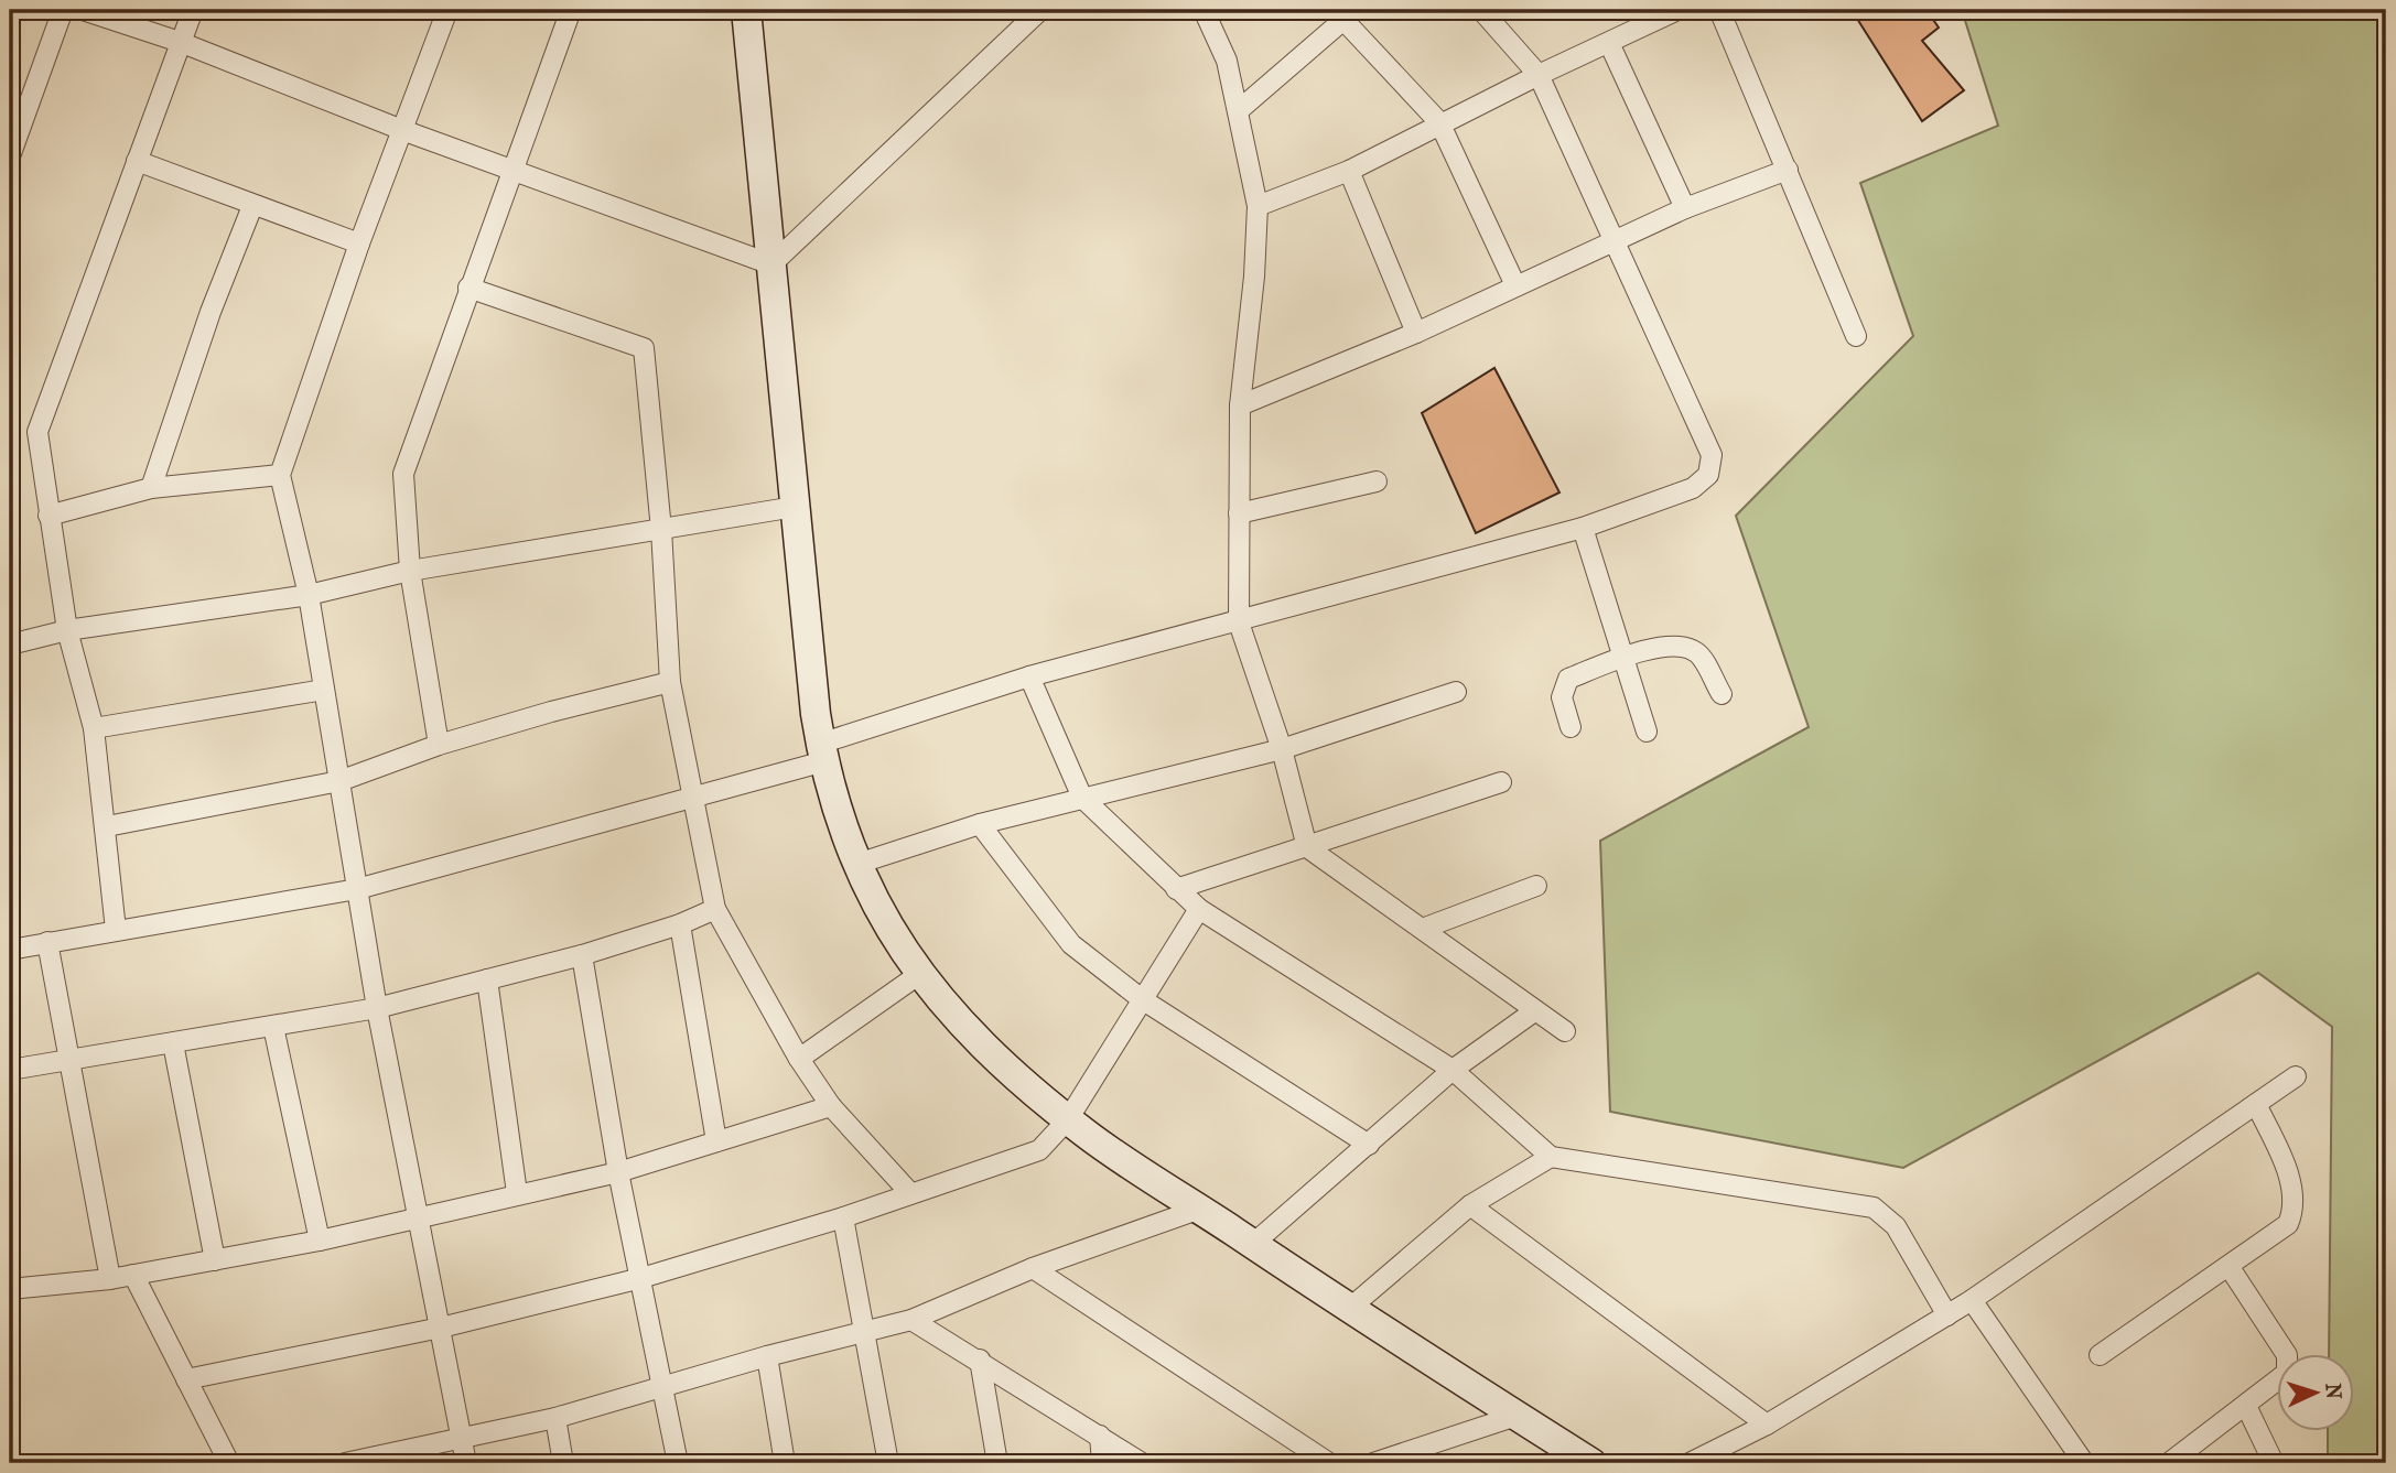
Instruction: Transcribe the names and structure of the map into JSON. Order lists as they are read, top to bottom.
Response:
{
  "north": "right"
}
